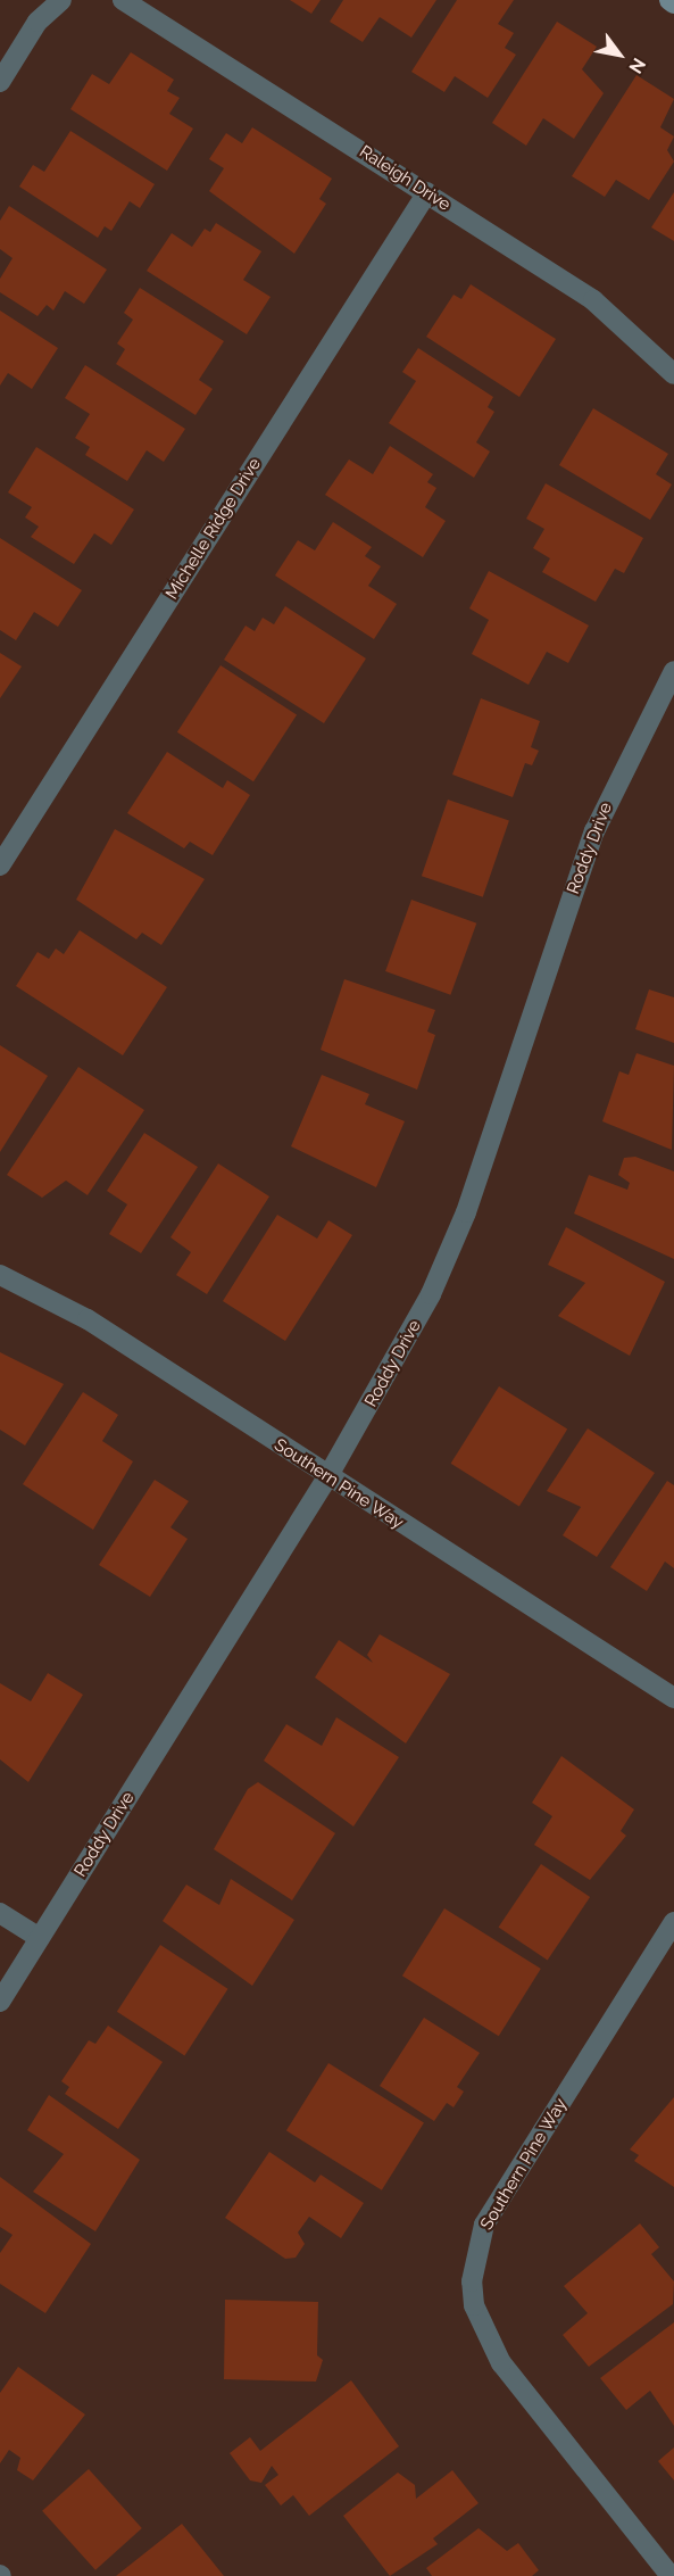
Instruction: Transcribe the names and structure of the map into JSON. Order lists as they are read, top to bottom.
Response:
{
  "streets": {
    "street": [
      "Raleigh Drive",
      "Michelle Ridge Drive",
      "Roddy Drive",
      "Southern Pine Way"
    ]
  },
  "crossings": [
    ["Raleigh Drive", "Michelle Ridge Drive"],
    ["Roddy Drive", "Southern Pine Way"]
  ],
  "north": "bottom right"
}
